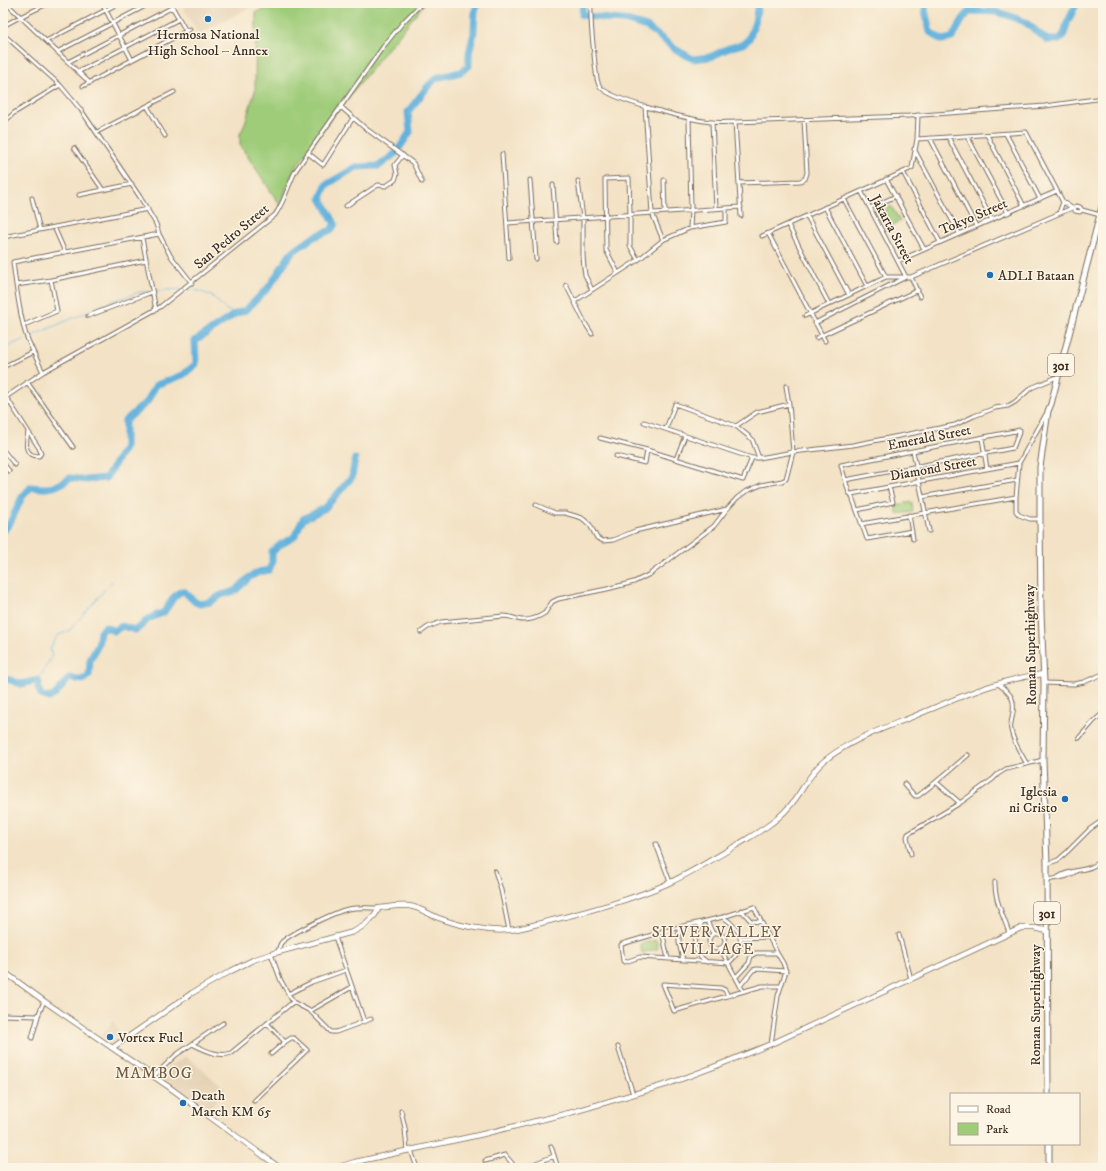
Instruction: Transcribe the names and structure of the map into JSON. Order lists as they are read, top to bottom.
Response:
{
  "streets": {
    "main road": ["301", "Roman Superhighway"],
    "street": [
      "Tokyo Street",
      "Jakarta Street",
      "San Pedro Street",
      "Emerald Street",
      "Diamond Street"
    ]
  },
  "crossings": [
    ["Tokyo Street", "Jakarta Street"]
  ],
  "districts": ["SILVER VALLEY VILLAGE", "MAMBOG"],
  "places": [
    "Hermosa National High School – Annex",
    "ADLI Bataan",
    "Iglesia ni Cristo",
    "Vortex Fuel",
    "Death March KM 65"
  ],
  "legend": ["Road", "Park"]
}
